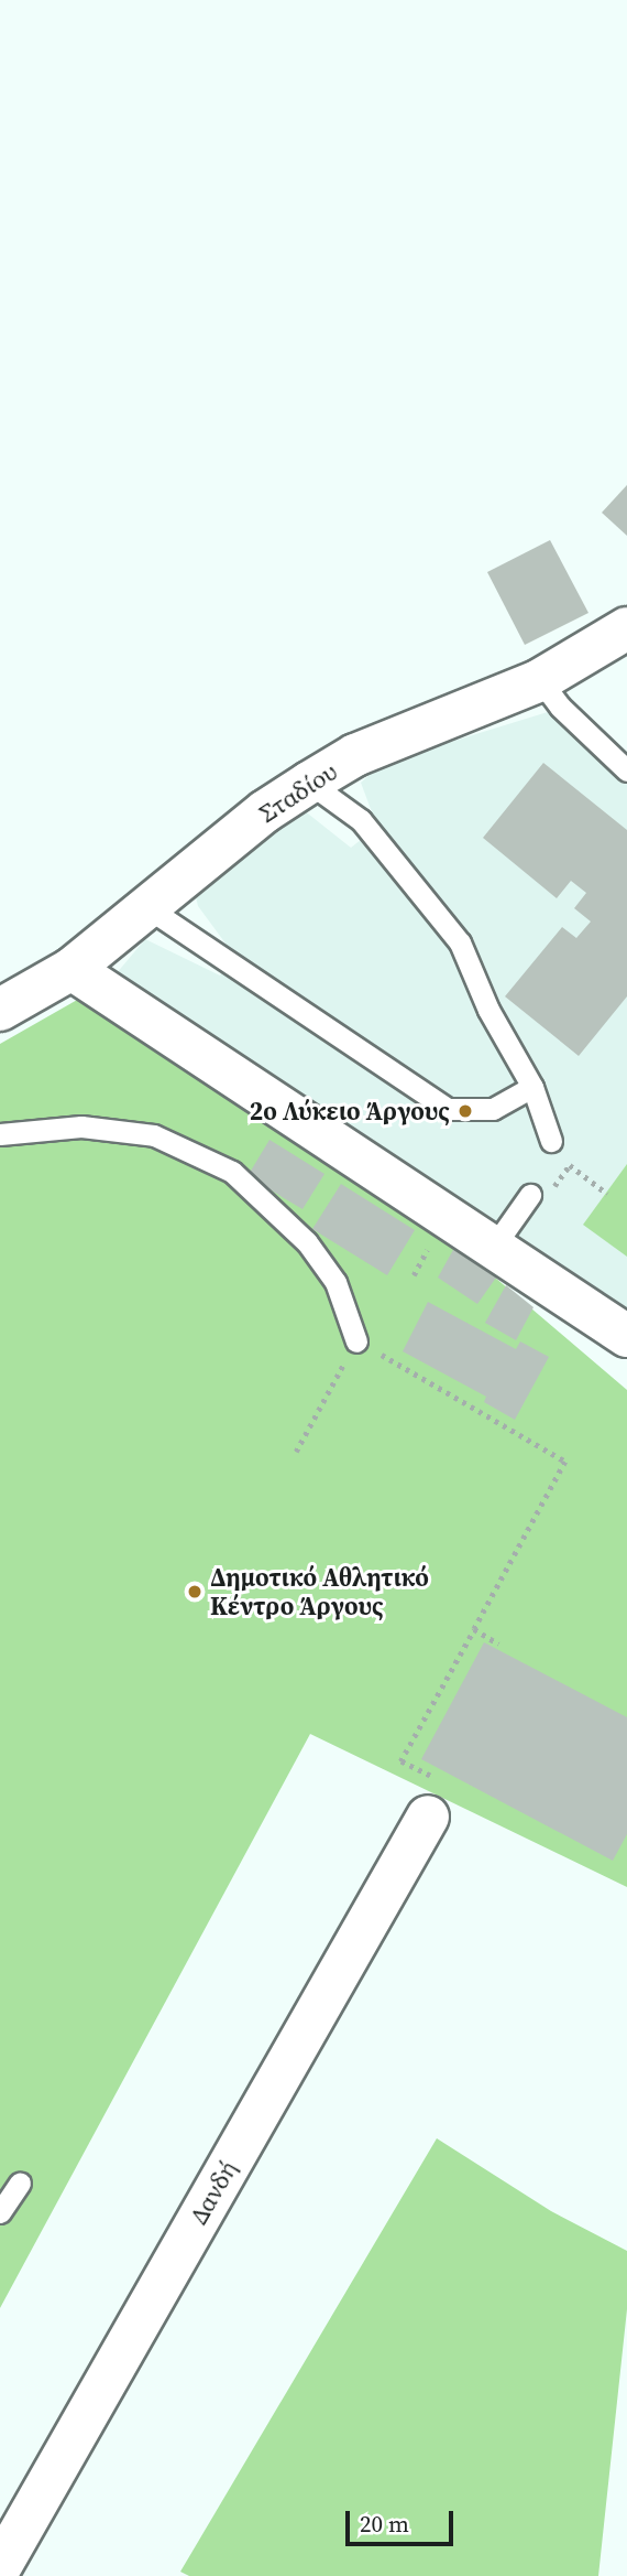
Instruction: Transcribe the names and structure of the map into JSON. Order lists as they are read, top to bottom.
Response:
{
  "streets": {
    "street": ["Σταδίου", "Δανδή"]
  },
  "places": ["2ο Λύκειο Άργους", "Δημοτικό Αθλητικό Κέντρο Άργους"],
  "scale_bar": "20 m"
}
